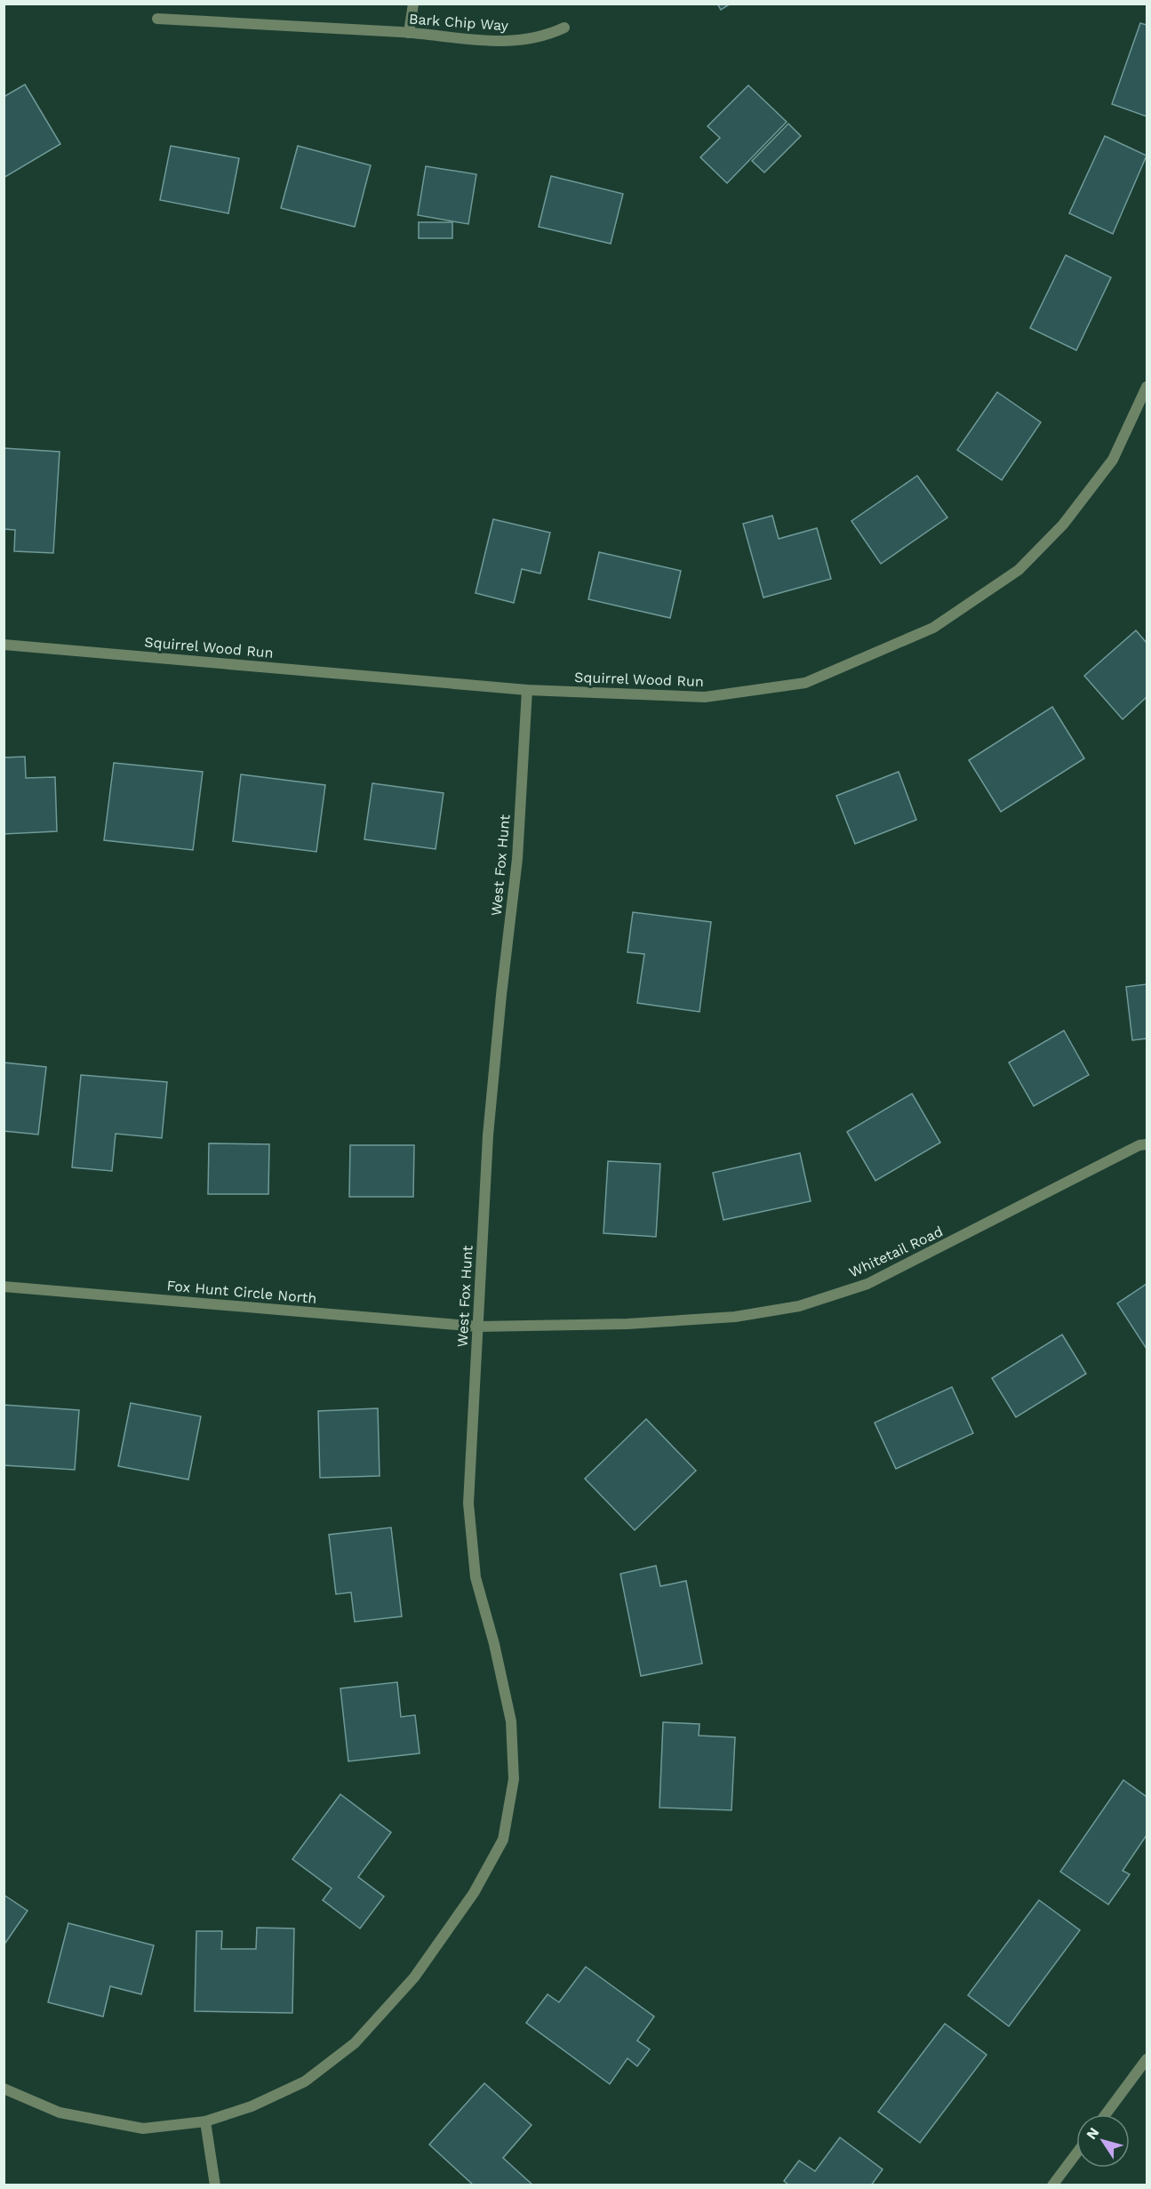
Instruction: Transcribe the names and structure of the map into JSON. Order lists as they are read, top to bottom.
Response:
{
  "streets": {
    "street": [
      "Bark Chip Way",
      "Squirrel Wood Run",
      "West Fox Hunt",
      "Whitetail Road",
      "Fox Hunt Circle North"
    ]
  },
  "crossings": [
    ["Squirrel Wood Run", "West Fox Hunt"],
    ["West Fox Hunt", "Whitetail Road"],
    ["West Fox Hunt", "Fox Hunt Circle North"],
    ["Whitetail Road", "Fox Hunt Circle North"]
  ],
  "north": "top left"
}
